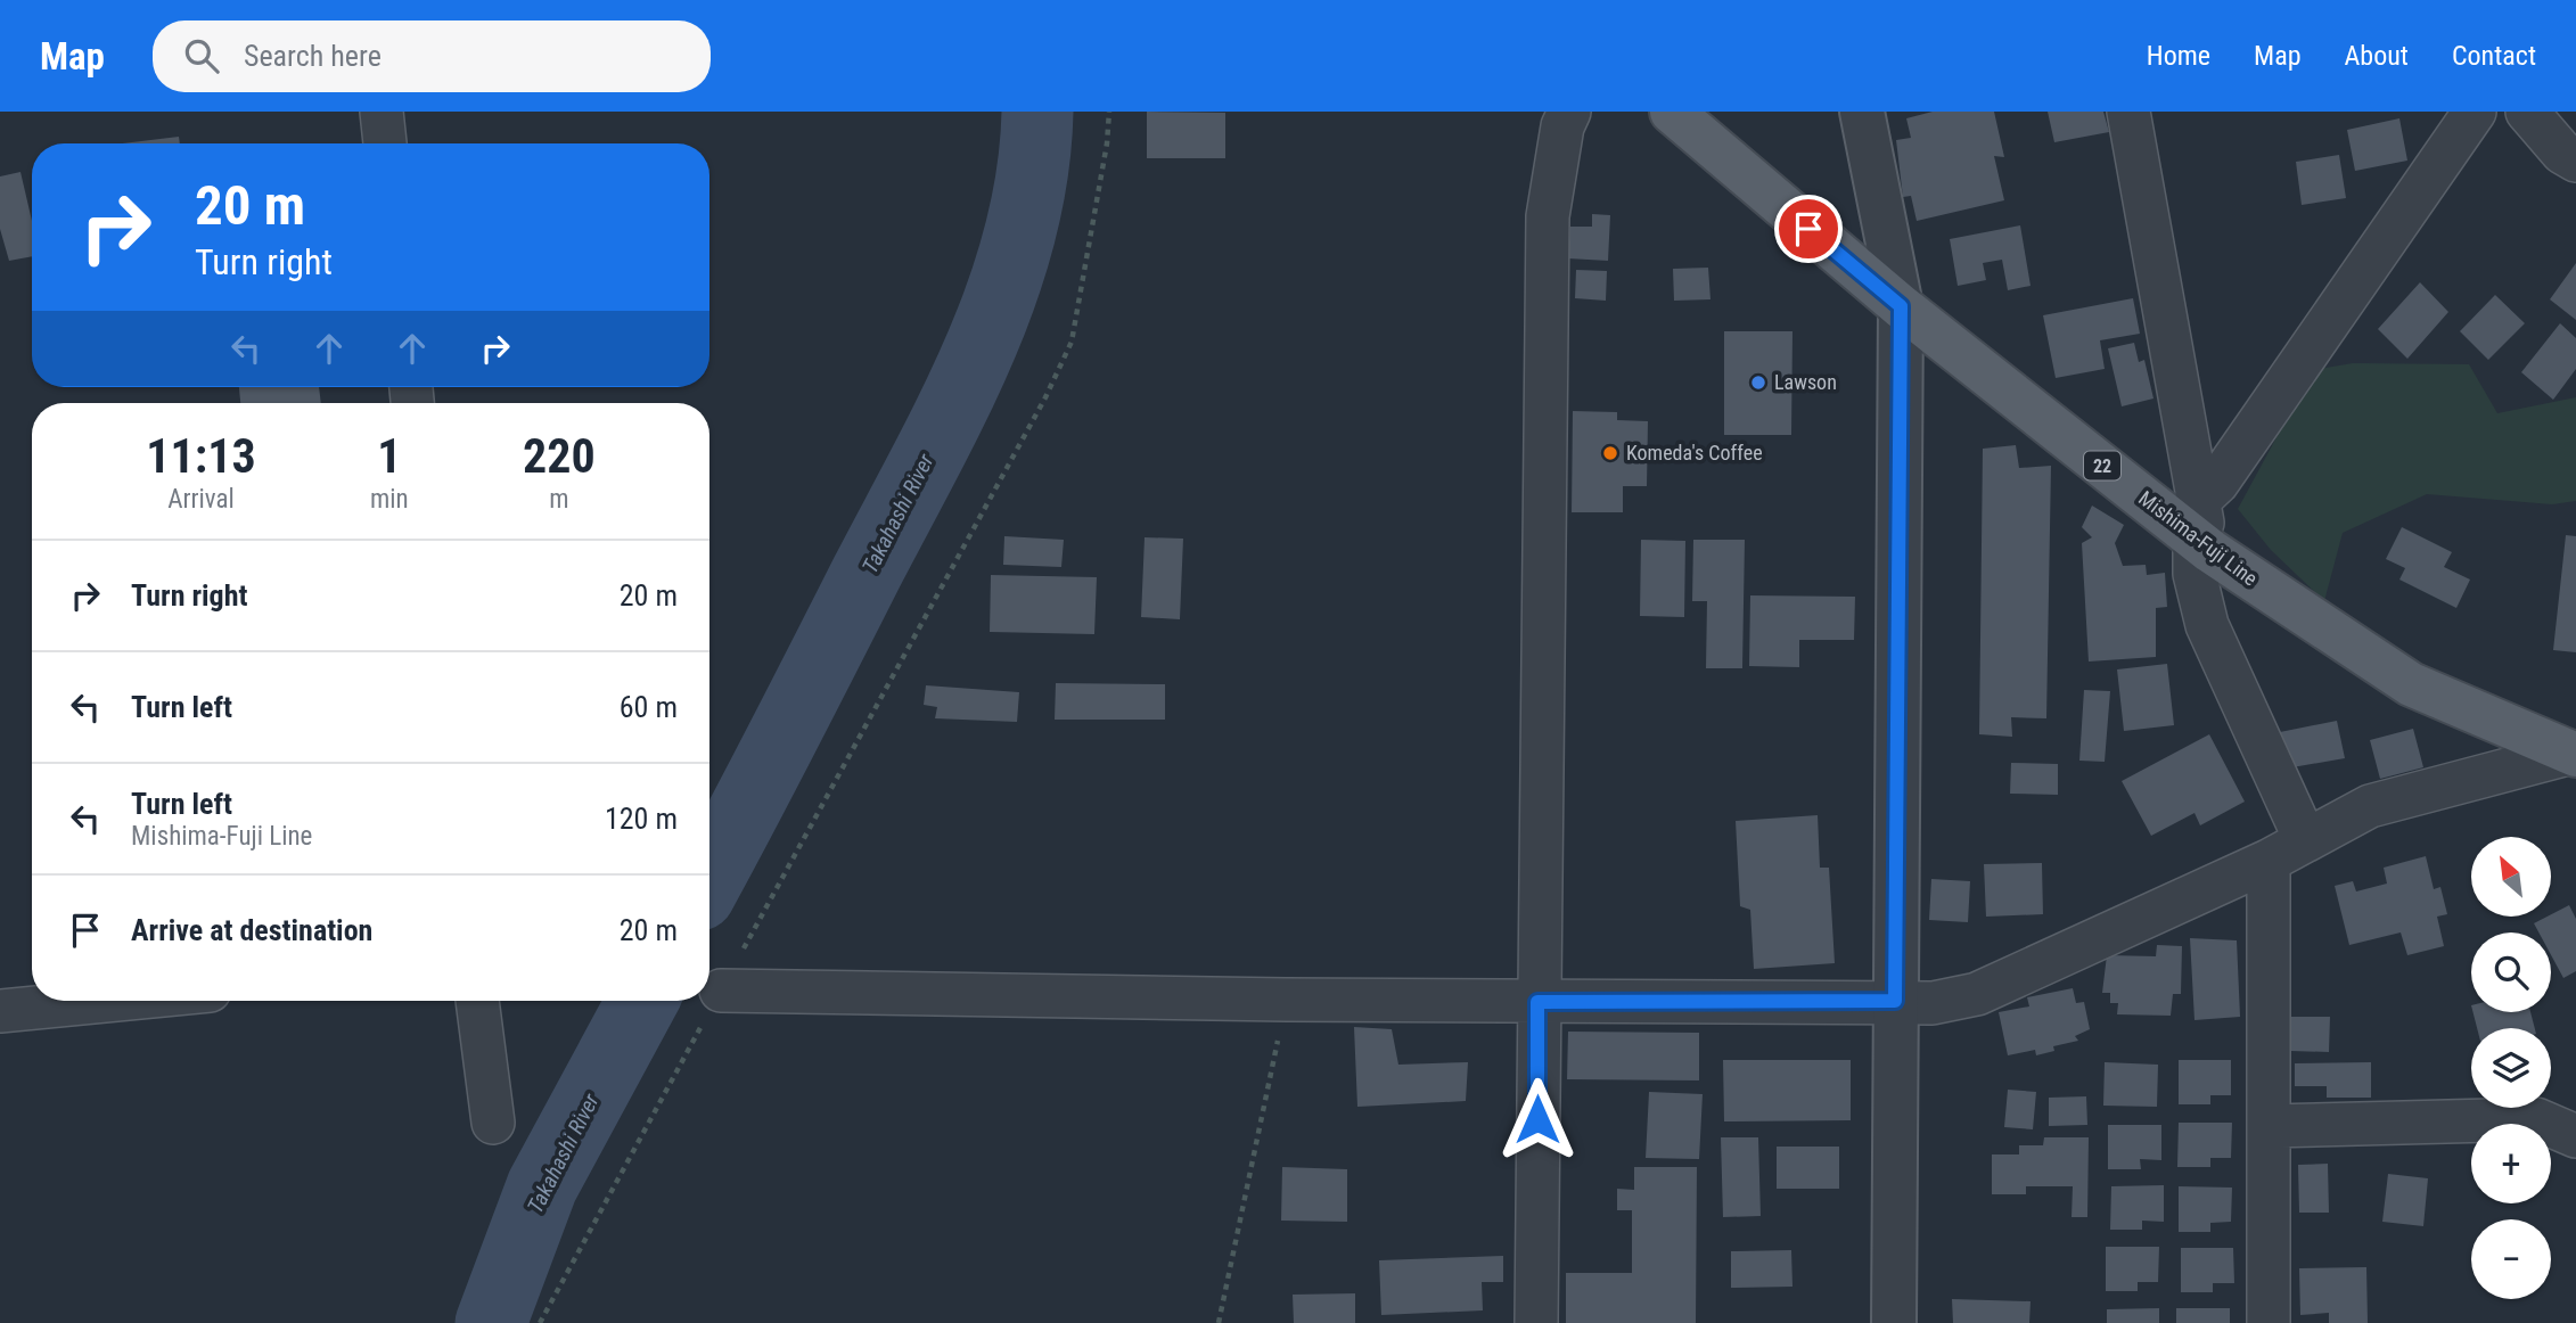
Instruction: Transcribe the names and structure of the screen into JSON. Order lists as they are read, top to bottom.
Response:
{
  "streets": {
    "main road": ["22", "Mishima-Fuji Line"]
  },
  "water": ["Takahashi River"],
  "places": ["Lawson", "Komeda's Coffee"],
  "north": "top left",
  "page": {
    "header": "Map",
    "search": "Search here",
    "nav": [
      "Home",
      "Map",
      "About",
      "Contact"
    ],
    "turn": ["20 m", "Turn right"],
    "eta": [
      "11:13",
      "Arrival",
      "1",
      "min",
      "220",
      "m"
    ],
    "list": [
      {
        "name": "Turn right",
        "value": "20 m"
      },
      {
        "name": "Turn left",
        "value": "60 m"
      },
      {
        "name": "Turn left",
        "note": "Mishima-Fuji Line",
        "value": "120 m"
      },
      {
        "name": "Arrive at destination",
        "value": "20 m"
      }
    ],
    "map_buttons": ["+", "−"]
  }
}
